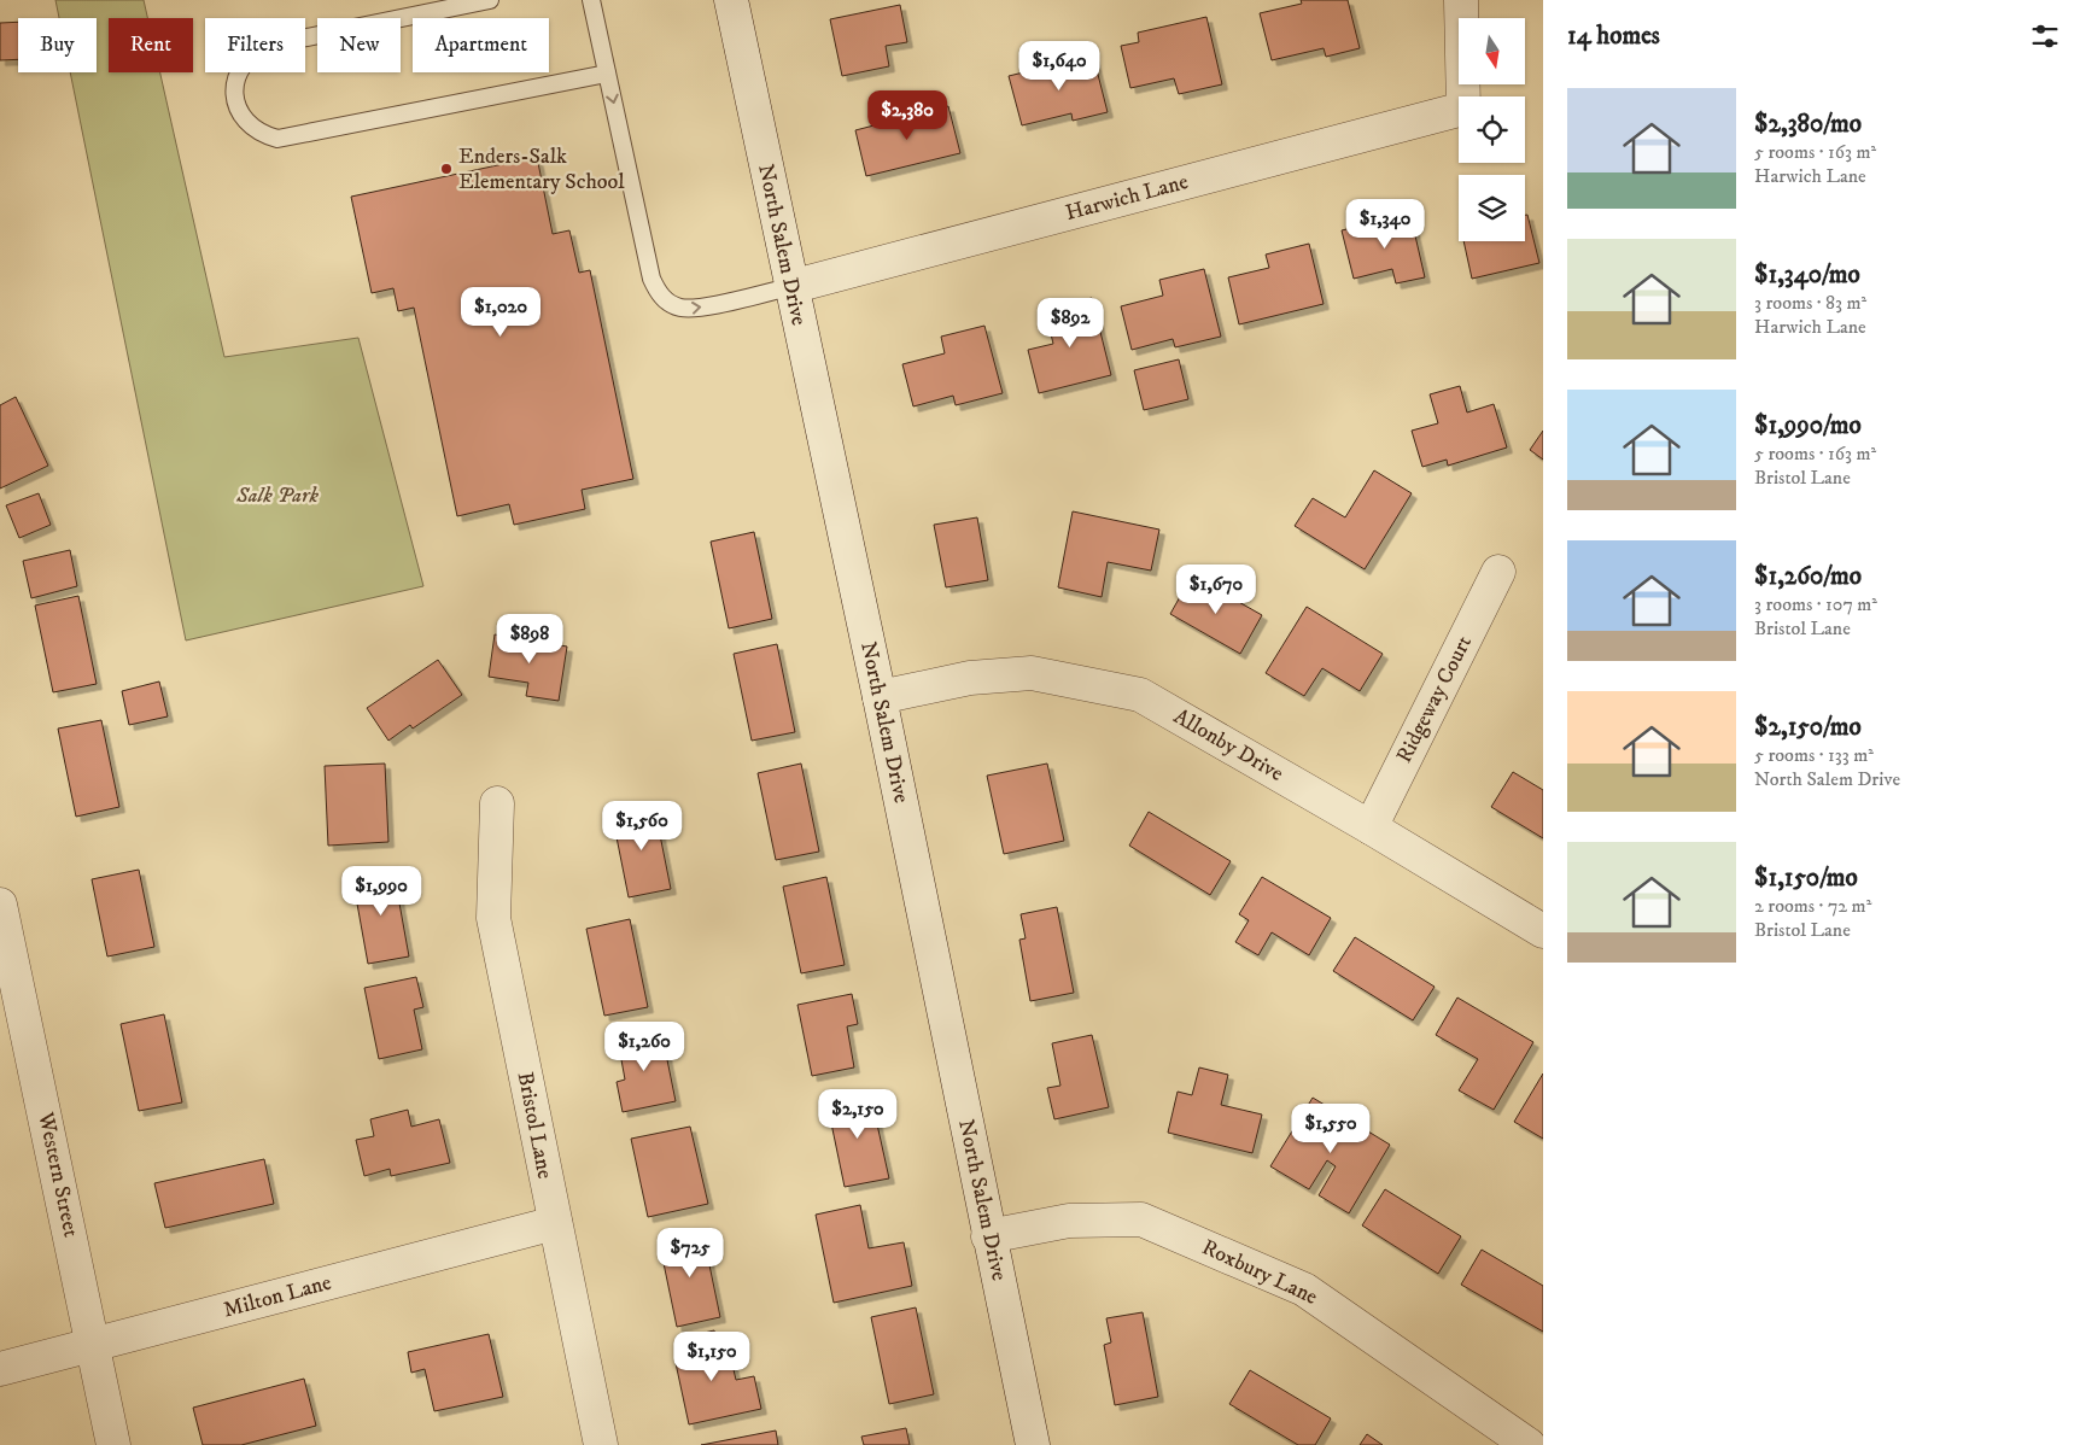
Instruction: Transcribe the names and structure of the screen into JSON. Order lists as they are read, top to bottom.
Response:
{
  "streets": {
    "street": [
      "Harwich Lane",
      "North Salem Drive",
      "Ridgeway Court",
      "Allonby Drive",
      "Bristol Lane",
      "Western Street",
      "Roxbury Lane",
      "Milton Lane"
    ]
  },
  "crossings": [
    ["Harwich Lane", "North Salem Drive"],
    ["North Salem Drive", "Allonby Drive"],
    ["North Salem Drive", "Roxbury Lane"],
    ["Ridgeway Court", "Allonby Drive"],
    ["Bristol Lane", "Milton Lane"],
    ["Western Street", "Milton Lane"]
  ],
  "parks": ["Salk Park"],
  "places": ["Enders-Salk Elementary School"],
  "north": "bottom",
  "page": {
    "heading": "14 homes",
    "chip": [
      "Buy",
      "Rent",
      "Filters",
      "New",
      "Apartment"
    ],
    "price": [
      "$1,640",
      "$2,380",
      "$1,340",
      "$1,020",
      "$892",
      "$1,670",
      "$898",
      "$1,560",
      "$1,990",
      "$1,260",
      "$2,150",
      "$1,550",
      "$725",
      "$1,150"
    ],
    "list": [
      {
        "name": "$2,380/mo",
        "note": "5 rooms · 163 m² · Harwich Lane"
      },
      {
        "name": "$1,340/mo",
        "note": "3 rooms · 83 m² · Harwich Lane"
      },
      {
        "name": "$1,990/mo",
        "note": "5 rooms · 163 m² · Bristol Lane"
      },
      {
        "name": "$1,260/mo",
        "note": "3 rooms · 107 m² · Bristol Lane"
      },
      {
        "name": "$2,150/mo",
        "note": "5 rooms · 133 m² · North Salem Drive"
      },
      {
        "name": "$1,150/mo",
        "note": "2 rooms · 72 m² · Bristol Lane"
      }
    ]
  }
}
